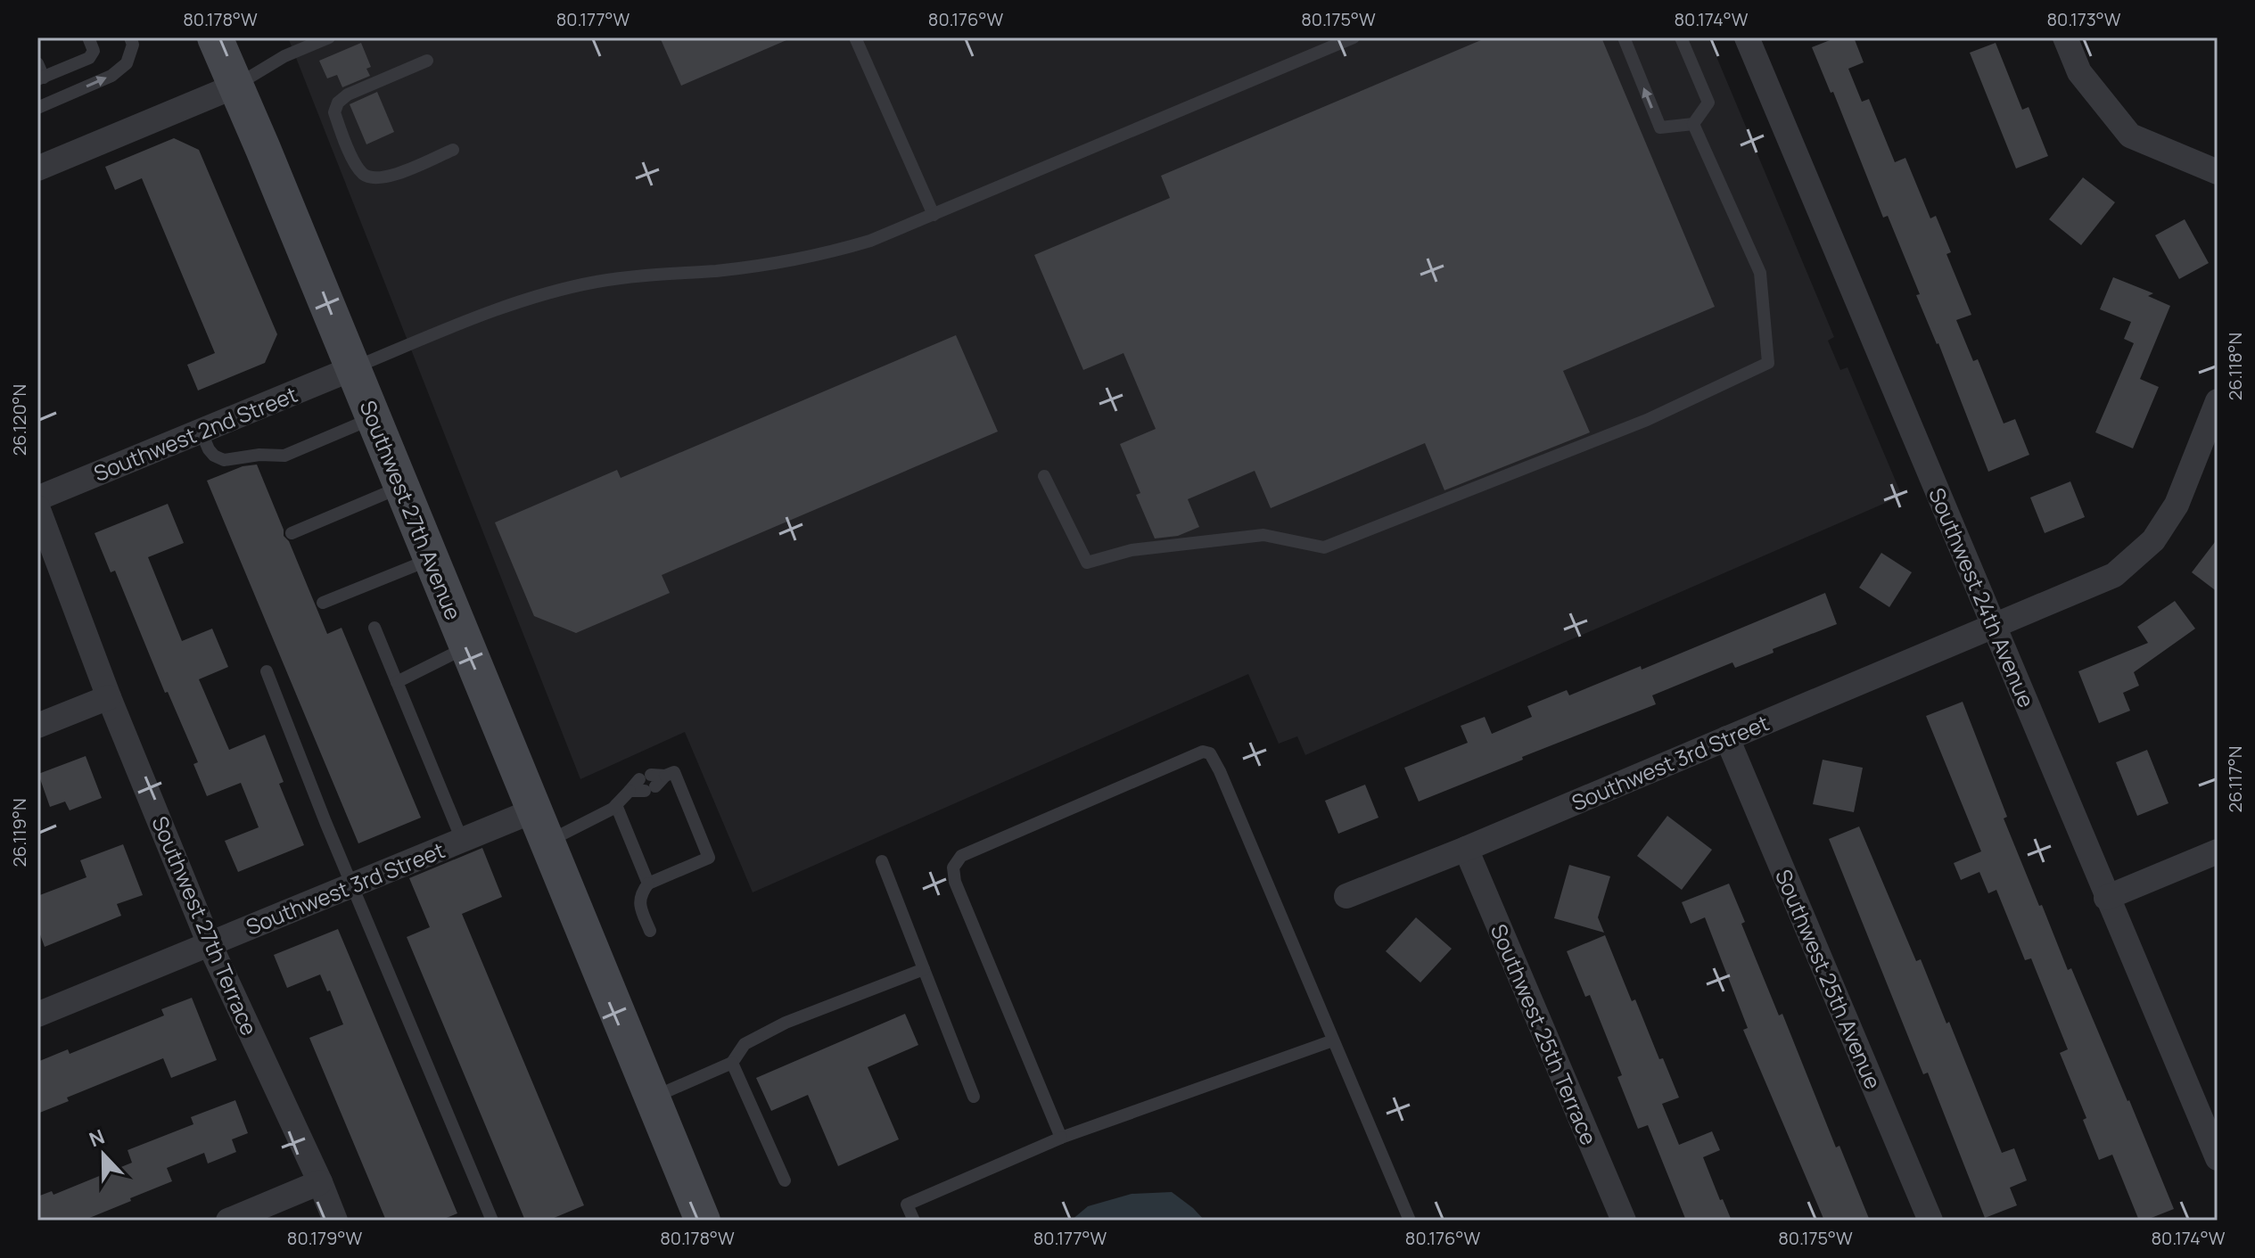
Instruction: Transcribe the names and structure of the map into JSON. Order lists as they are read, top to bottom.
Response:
{
  "streets": {
    "street": [
      "Southwest 2nd Street",
      "Southwest 27th Avenue",
      "Southwest 24th Avenue",
      "Southwest 3rd Street",
      "Southwest 27th Terrace",
      "Southwest 25th Avenue",
      "Southwest 25th Terrace"
    ]
  },
  "crossings": [
    ["Southwest 2nd Street", "Southwest 27th Avenue"],
    ["Southwest 27th Avenue", "Southwest 3rd Street"],
    ["Southwest 24th Avenue", "Southwest 3rd Street"],
    ["Southwest 3rd Street", "Southwest 27th Terrace"],
    ["Southwest 3rd Street", "Southwest 25th Avenue"],
    ["Southwest 3rd Street", "Southwest 25th Terrace"]
  ],
  "north": "top",
  "coordinates": [
    "80.178°W",
    "80.177°W",
    "80.176°W",
    "80.175°W",
    "80.174°W",
    "80.173°W",
    "26.118°N",
    "26.120°N",
    "26.117°N",
    "26.119°N",
    "80.179°W"
  ]
}
